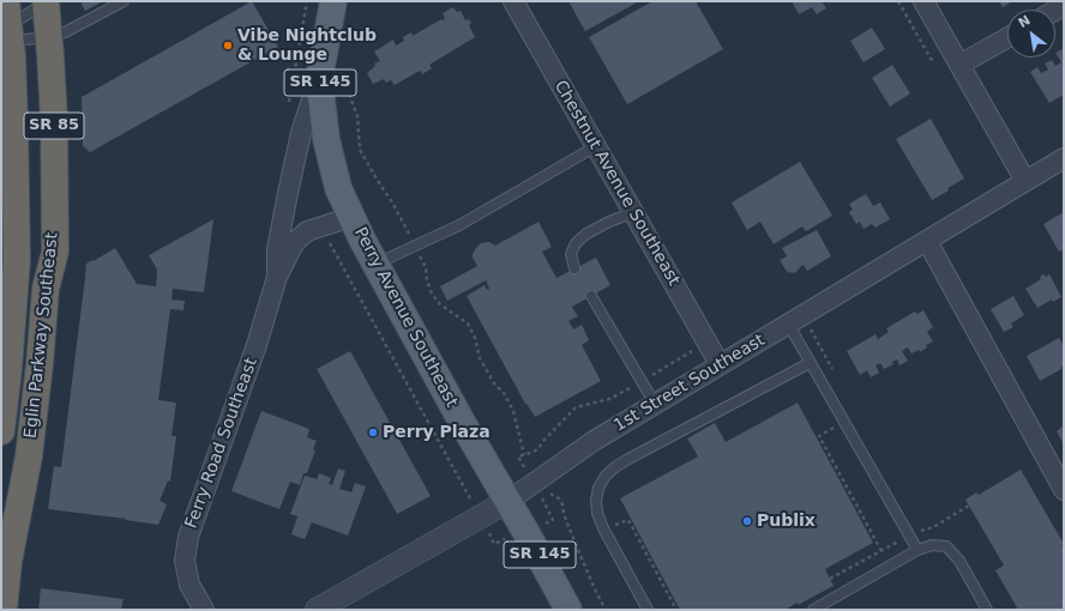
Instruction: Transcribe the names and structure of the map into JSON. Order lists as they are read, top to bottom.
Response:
{
  "streets": {
    "highway": ["SR 85", "Eglin Parkway Southeast"],
    "main road": ["SR 145", "Perry Avenue Southeast"],
    "street": ["Chestnut Avenue Southeast", "1st Street Southeast", "Ferry Road Southeast"]
  },
  "crossings": [
    ["Chestnut Avenue Southeast", "1st Street Southeast"],
    ["Perry Avenue Southeast", "1st Street Southeast"],
    ["Perry Avenue Southeast", "Ferry Road Southeast"]
  ],
  "places": ["Vibe Nightclub & Lounge", "Perry Plaza", "Publix"],
  "north": "top left"
}
